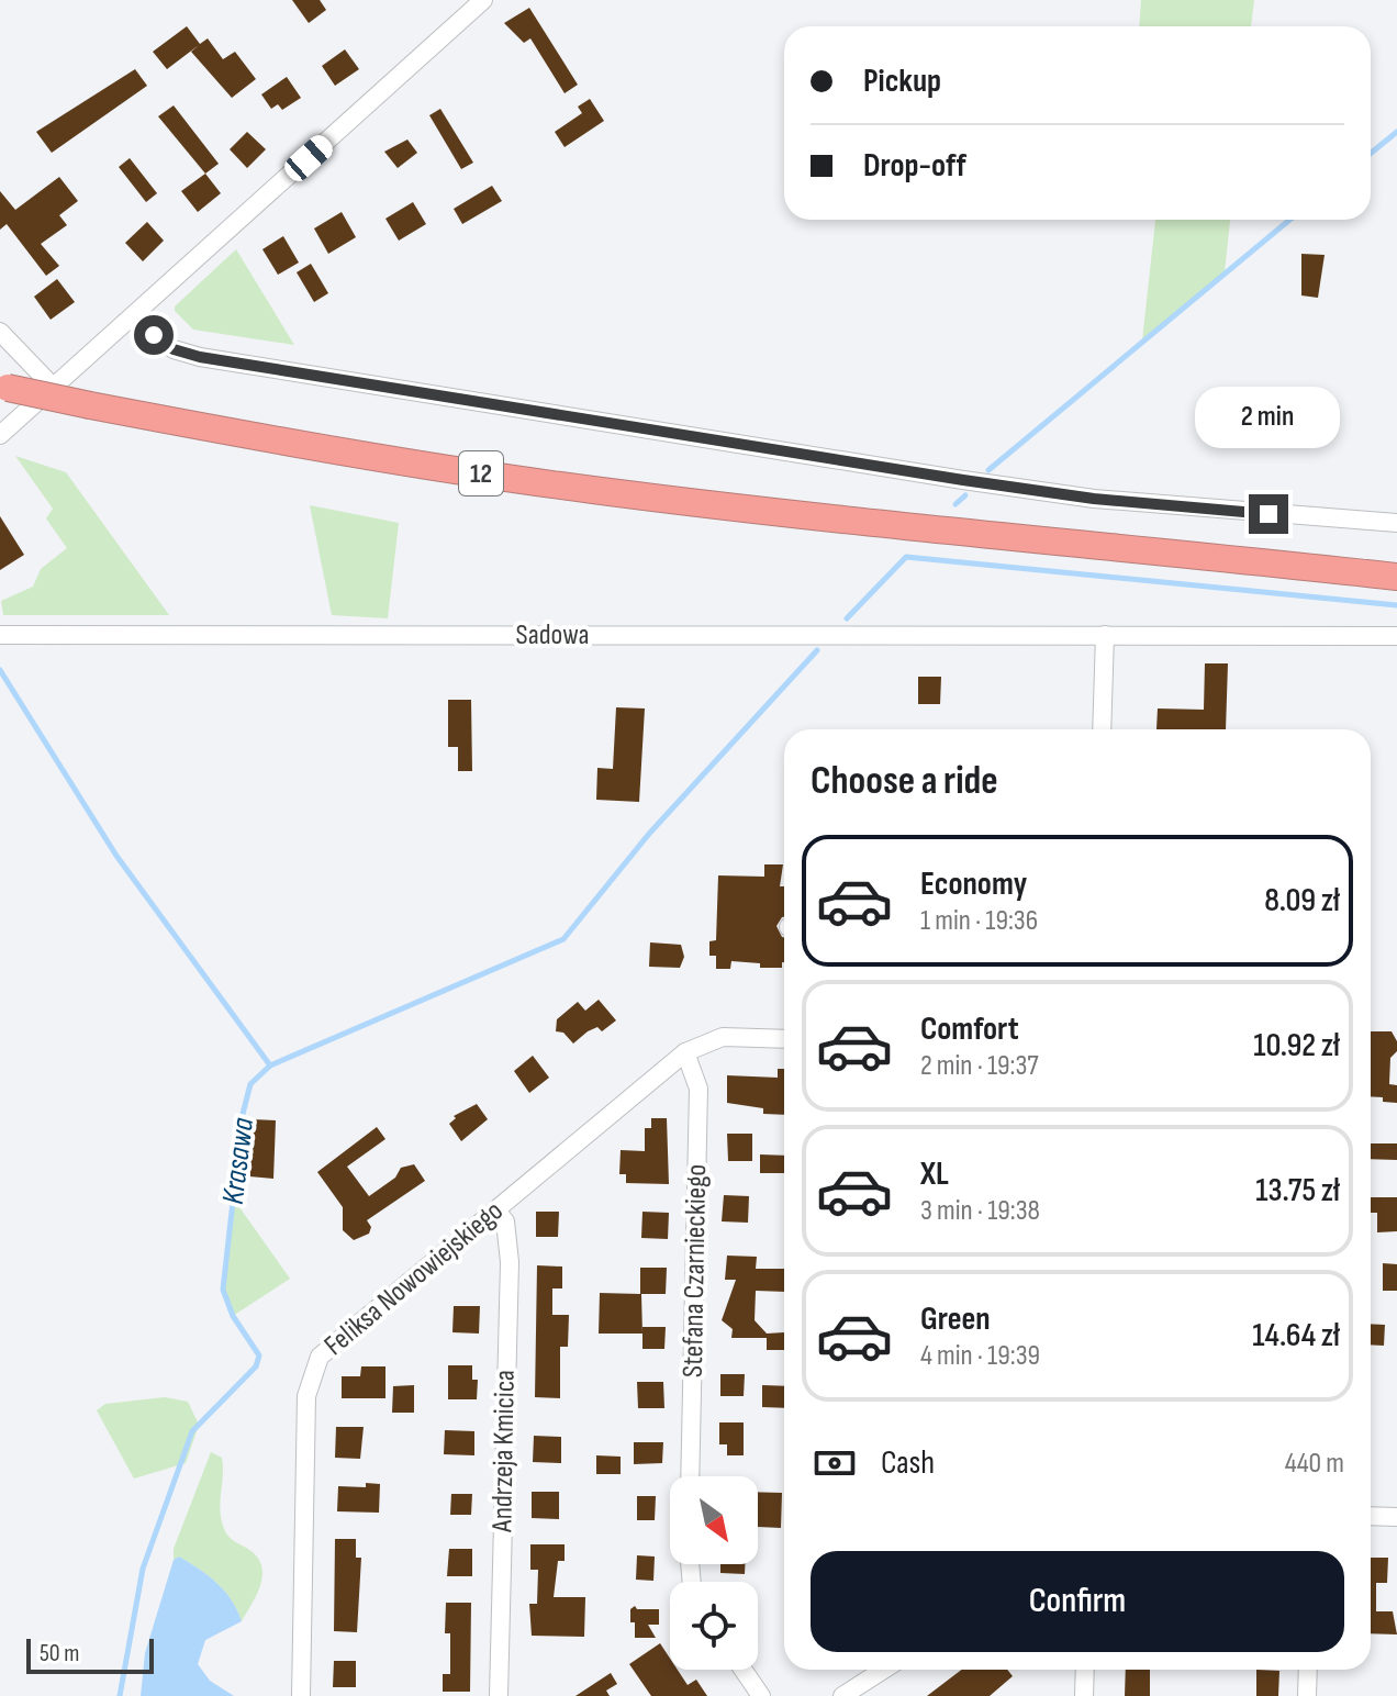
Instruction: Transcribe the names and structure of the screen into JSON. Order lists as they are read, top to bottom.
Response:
{
  "streets": {
    "highway": ["12"],
    "street": [
      "Sadowa",
      "Stefana Czarnieckiego",
      "Feliksa Nowowiejskiego",
      "Andrzeja Kmicica"
    ]
  },
  "crossings": [
    ["Stefana Czarnieckiego", "Feliksa Nowowiejskiego"],
    ["Feliksa Nowowiejskiego", "Andrzeja Kmicica"]
  ],
  "water": ["Krasawa"],
  "scale_bar": "50 m",
  "north": "bottom right",
  "page": {
    "banner": ["Pickup", "Drop-off"],
    "bubble": "2 min",
    "heading": "Choose a ride",
    "list": [
      {
        "name": "Economy",
        "note": "1 min · 19:36",
        "value": "8.09 zł"
      },
      {
        "name": "Comfort",
        "note": "2 min · 19:37",
        "value": "10.92 zł"
      },
      {
        "name": "XL",
        "note": "3 min · 19:38",
        "value": "13.75 zł"
      },
      {
        "name": "Green",
        "note": "4 min · 19:39",
        "value": "14.64 zł"
      }
    ],
    "pay": ["Cash", "440 m"],
    "buttons": "Confirm",
    "scale": "50 m"
  }
}
